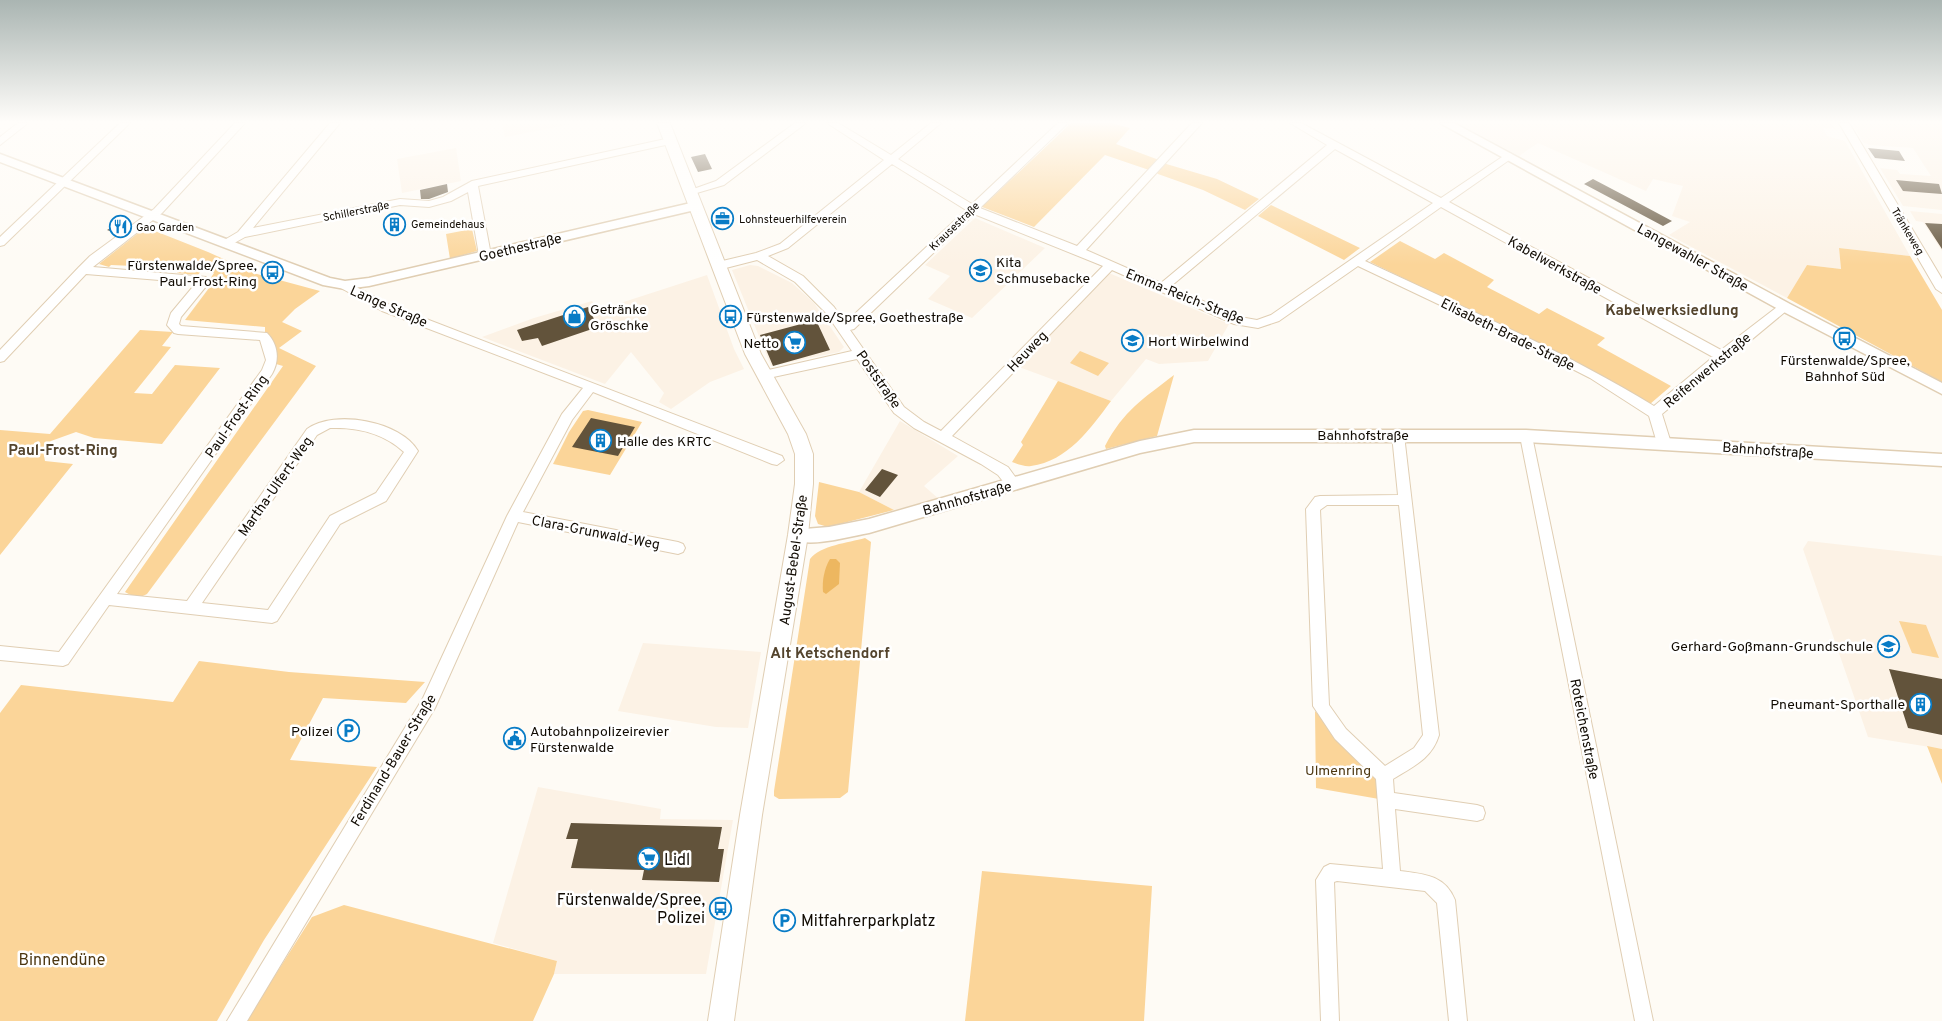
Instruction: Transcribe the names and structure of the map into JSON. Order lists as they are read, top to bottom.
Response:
{
  "streets": {
    "main road": ["August-Bebel-Straße"],
    "street": [
      "Schillerstraße",
      "Krausestraße",
      "Tränkeweg",
      "Goethestraße",
      "Langewahler Straße",
      "Kabelwerkstraße",
      "Emma-Reich-Straße",
      "Lange Straße",
      "Elisabeth-Brade-Straße",
      "Heuweg",
      "Reifenwerkstraße",
      "Poststraße",
      "Paul-Frost-Ring",
      "Bahnhofstraße",
      "Martha-Ulfert-Weg",
      "Clara-Grunwald-Weg",
      "Roteichenstraße",
      "Ferdinand-Bauer-Straße"
    ]
  },
  "crossings": [
    ["Schillerstraße", "Lange Straße"],
    ["Krausestraße", "Emma-Reich-Straße"],
    ["Krausestraße", "Poststraße"],
    ["Goethestraße", "Lange Straße"],
    ["Goethestraße", "August-Bebel-Straße"],
    ["Langewahler Straße", "Reifenwerkstraße"],
    ["Kabelwerkstraße", "Emma-Reich-Straße"],
    ["Kabelwerkstraße", "Reifenwerkstraße"],
    ["Emma-Reich-Straße", "Elisabeth-Brade-Straße"],
    ["Emma-Reich-Straße", "Heuweg"],
    ["Lange Straße", "Ferdinand-Bauer-Straße"],
    ["Elisabeth-Brade-Straße", "Reifenwerkstraße"],
    ["Heuweg", "Poststraße"],
    ["Reifenwerkstraße", "Bahnhofstraße"],
    ["Poststraße", "Bahnhofstraße"],
    ["Paul-Frost-Ring", "Martha-Ulfert-Weg"],
    ["Bahnhofstraße", "August-Bebel-Straße"],
    ["Bahnhofstraße", "Roteichenstraße"],
    ["Clara-Grunwald-Weg", "Ferdinand-Bauer-Straße"]
  ],
  "districts": ["Kabelwerksiedlung", "Paul-Frost-Ring", "Alt Ketschendorf"],
  "parks": ["Ulmenring", "Binnendüne"],
  "places": {
    "office": ["Lohnsteuerhilfeverein"],
    "building": ["Gemeindehaus", "Halle des KRTC", "Pneumant-Sporthalle"],
    "restaurant": ["Gao Garden"],
    "school or university": ["Kita Schmusebacke", "Hort Wirbelwind", "Gerhard-Goßmann-Grundschule"],
    "bus stop": [
      "Fürstenwalde/Spree, Paul-Frost-Ring",
      "Fürstenwalde/Spree, Goethestraße",
      "Fürstenwalde/Spree, Bahnhof Süd",
      "Fürstenwalde/Spree, Polizei"
    ],
    "shop": ["Getränke Gröschke"],
    "supermarket": ["Netto", "Lidl"],
    "parking": ["Polizei", "Mitfahrerparkplatz"],
    "public building": ["Autobahnpolizeirevier Fürstenwalde"]
  }
}
